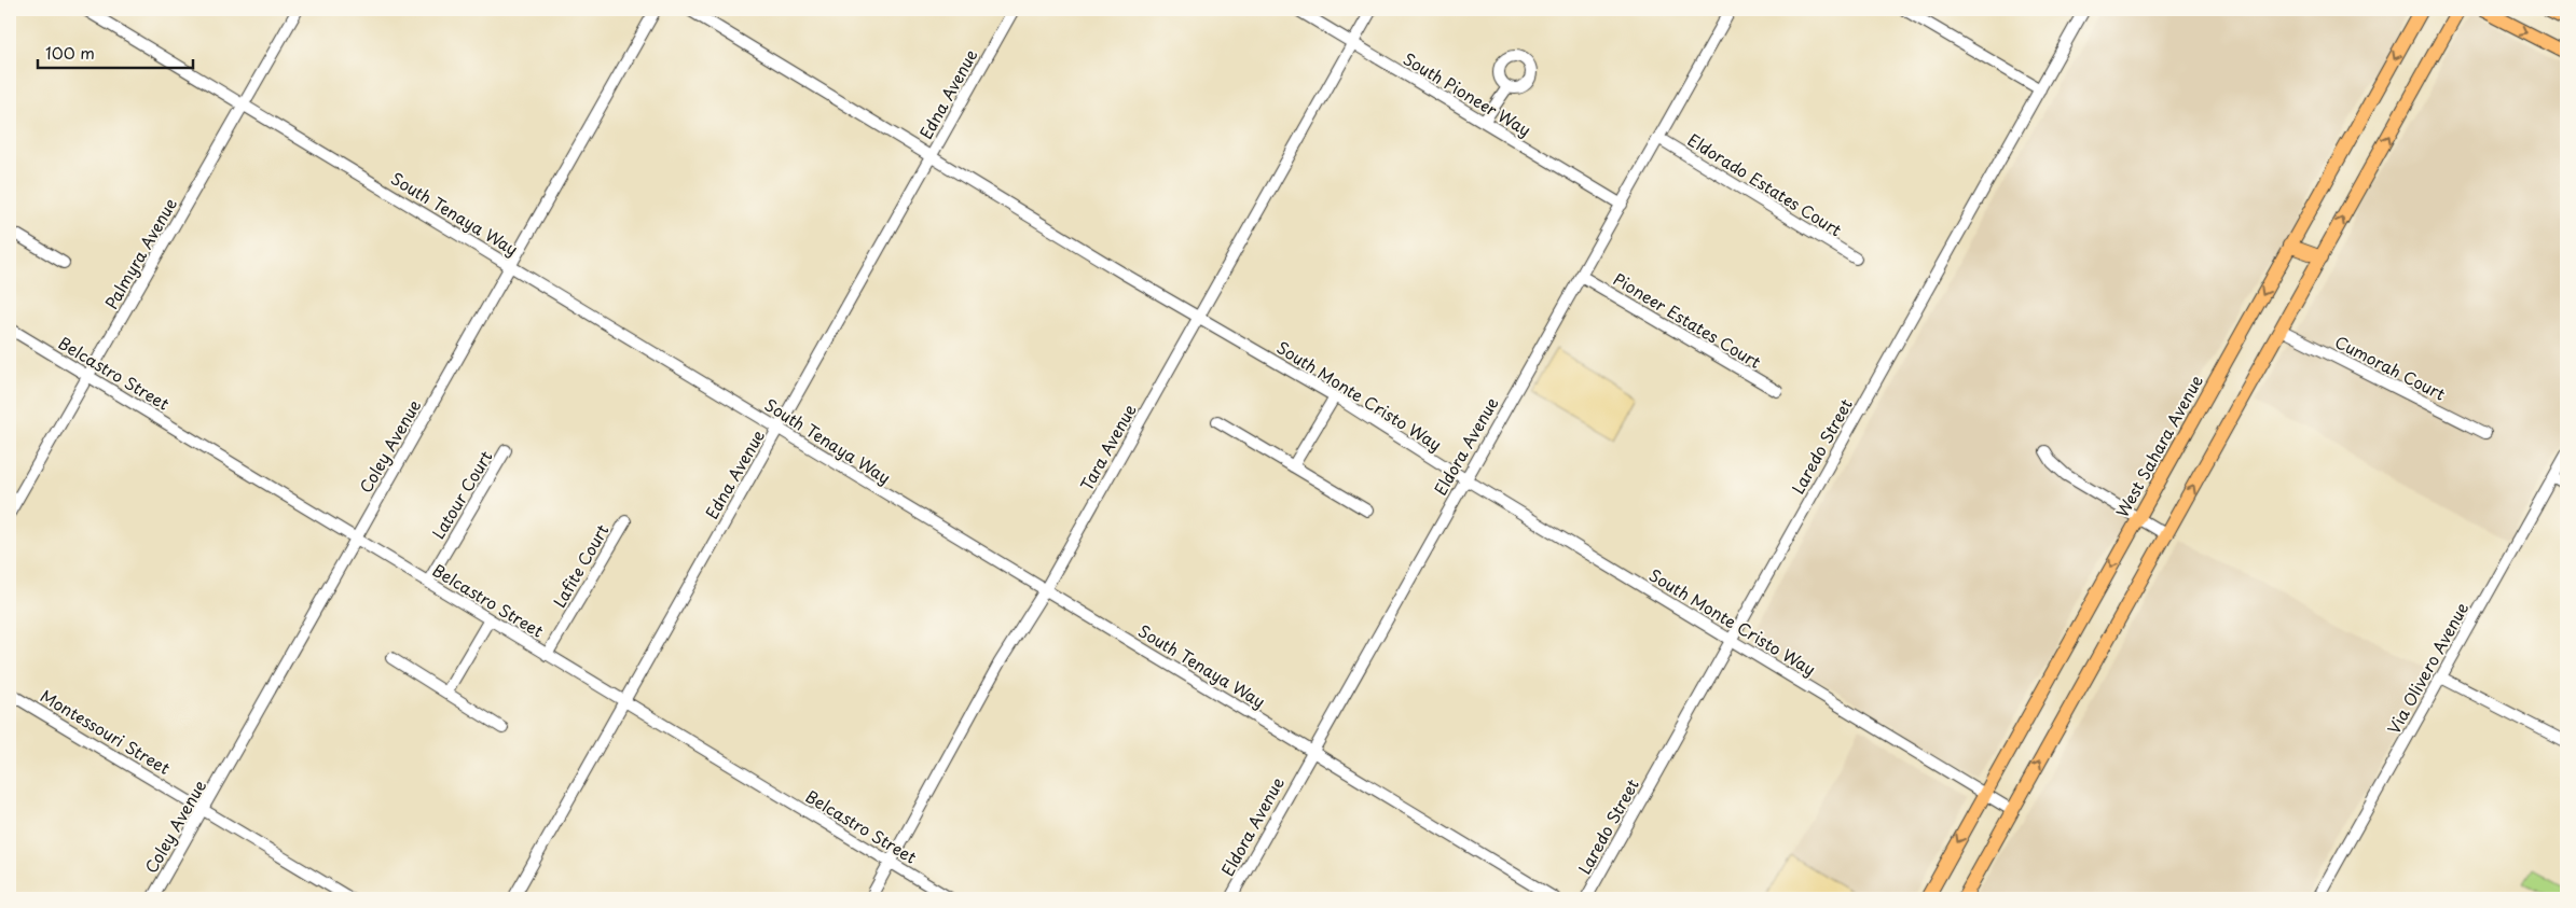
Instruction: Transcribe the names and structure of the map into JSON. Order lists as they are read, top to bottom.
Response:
{
  "streets": {
    "main road": ["West Sahara Avenue"],
    "street": [
      "Edna Avenue",
      "South Pioneer Way",
      "Eldorado Estates Court",
      "South Tenaya Way",
      "Palmyra Avenue",
      "Pioneer Estates Court",
      "Cumorah Court",
      "Belcastro Street",
      "South Monte Cristo Way",
      "Coley Avenue",
      "Eldora Avenue",
      "Laredo Street",
      "Tara Avenue",
      "Latour Court",
      "Lafite Court",
      "Via Olivero Avenue",
      "Montessouri Street"
    ]
  },
  "crossings": [
    ["Edna Avenue", "South Tenaya Way"],
    ["Edna Avenue", "Belcastro Street"],
    ["Edna Avenue", "South Monte Cristo Way"],
    ["South Pioneer Way", "Eldora Avenue"],
    ["South Pioneer Way", "Tara Avenue"],
    ["Eldorado Estates Court", "Eldora Avenue"],
    ["South Tenaya Way", "Palmyra Avenue"],
    ["South Tenaya Way", "Coley Avenue"],
    ["South Tenaya Way", "Eldora Avenue"],
    ["South Tenaya Way", "Tara Avenue"],
    ["Palmyra Avenue", "Belcastro Street"],
    ["Pioneer Estates Court", "Eldora Avenue"],
    ["Belcastro Street", "Coley Avenue"],
    ["Belcastro Street", "Tara Avenue"],
    ["Belcastro Street", "Latour Court"],
    ["Belcastro Street", "Lafite Court"],
    ["South Monte Cristo Way", "Eldora Avenue"],
    ["South Monte Cristo Way", "Laredo Street"],
    ["South Monte Cristo Way", "West Sahara Avenue"],
    ["South Monte Cristo Way", "Tara Avenue"],
    ["Coley Avenue", "Montessouri Street"]
  ],
  "scale_bar": "100 m"
}
